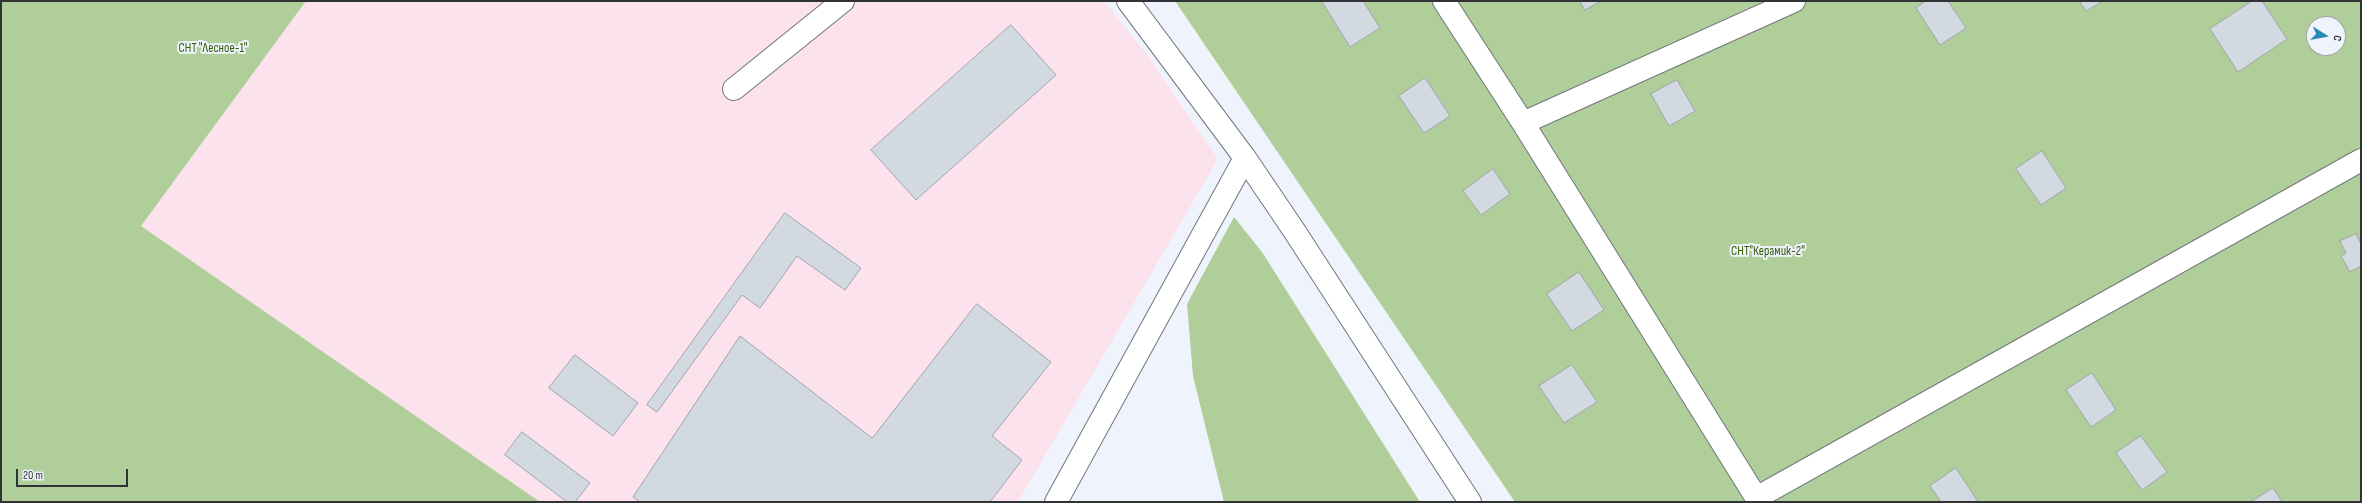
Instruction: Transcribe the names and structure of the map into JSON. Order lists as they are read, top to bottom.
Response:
{
  "parks": ["СНТ \"Лесное-1\"", "СНТ\"Керамик-2\""],
  "scale_bar": "20 m",
  "north": "right"
}
